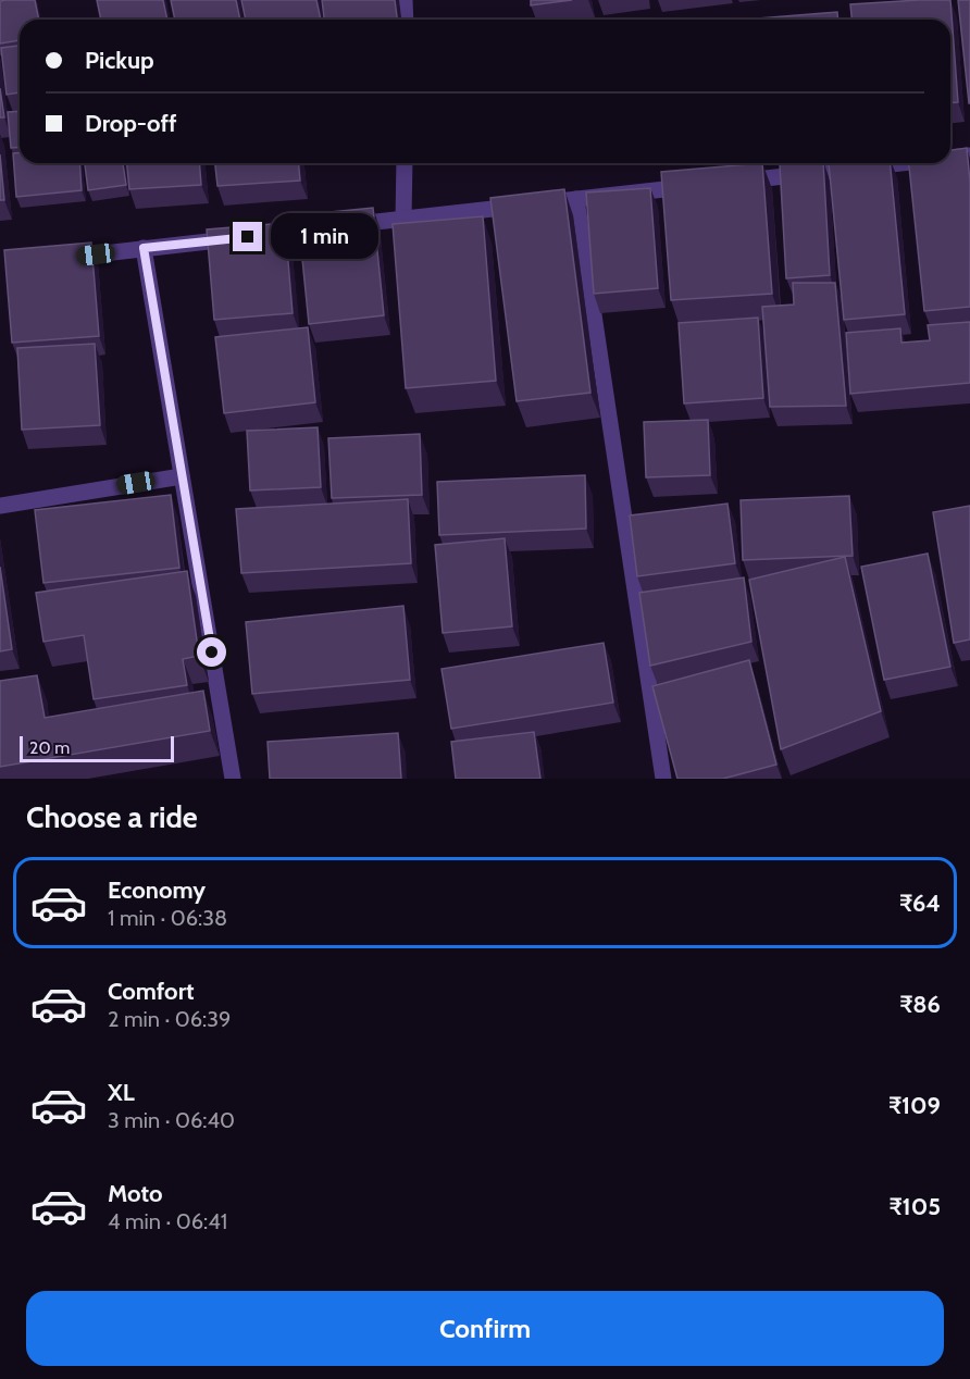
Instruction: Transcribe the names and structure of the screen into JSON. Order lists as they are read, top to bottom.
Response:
{
  "scale_bar": "20 m",
  "page": {
    "banner": ["Pickup", "Drop-off"],
    "bubble": "1 min",
    "scale": "20 m",
    "heading": "Choose a ride",
    "list": [
      {
        "name": "Economy",
        "note": "1 min · 06:38",
        "value": "₹64"
      },
      {
        "name": "Comfort",
        "note": "2 min · 06:39",
        "value": "₹86"
      },
      {
        "name": "XL",
        "note": "3 min · 06:40",
        "value": "₹109"
      },
      {
        "name": "Moto",
        "note": "4 min · 06:41",
        "value": "₹105"
      }
    ],
    "buttons": "Confirm"
  }
}
